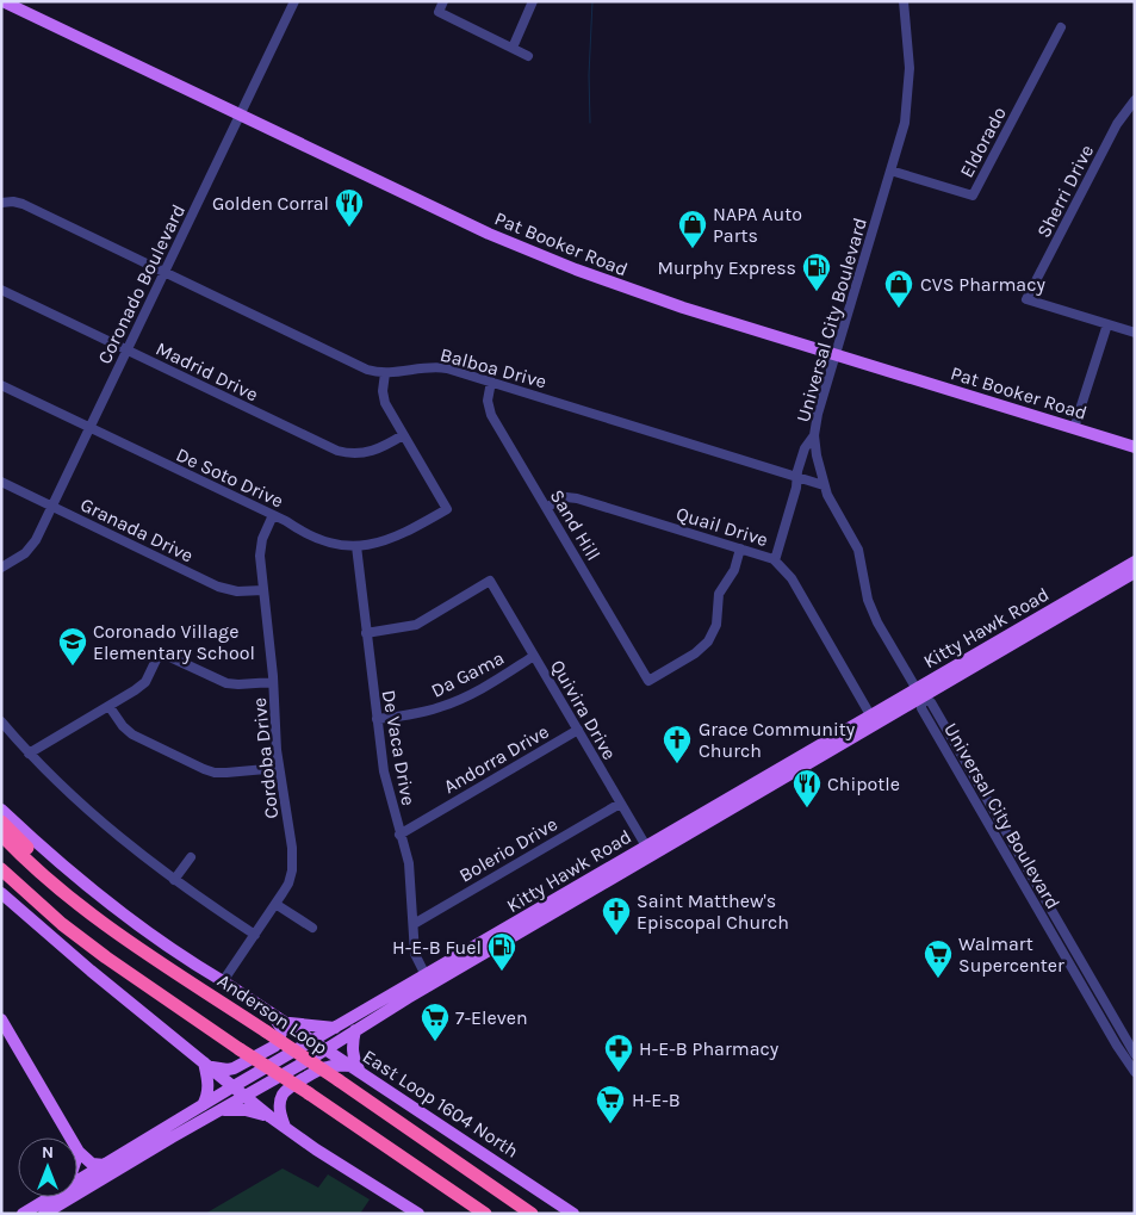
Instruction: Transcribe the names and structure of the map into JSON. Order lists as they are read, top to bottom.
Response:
{
  "streets": {
    "highway": ["Anderson Loop"],
    "main road": ["Pat Booker Road", "Kitty Hawk Road", "East Loop 1604 North"],
    "street": [
      "Eldorado",
      "Sherri Drive",
      "Coronado Boulevard",
      "Universal City Boulevard",
      "Balboa Drive",
      "Madrid Drive",
      "De Soto Drive",
      "Sand Hill",
      "Quail Drive",
      "Granada Drive",
      "Da Gama",
      "Quivira Drive",
      "De Vaca Drive",
      "Cordoba Drive",
      "Andorra Drive",
      "Bolerio Drive"
    ]
  },
  "crossings": [
    ["Eldorado", "Universal City Boulevard"],
    ["Pat Booker Road", "Coronado Boulevard"],
    ["Pat Booker Road", "Universal City Boulevard"],
    ["Coronado Boulevard", "Balboa Drive"],
    ["Coronado Boulevard", "Madrid Drive"],
    ["Coronado Boulevard", "De Soto Drive"],
    ["Coronado Boulevard", "Granada Drive"],
    ["Universal City Boulevard", "Balboa Drive"],
    ["Universal City Boulevard", "Kitty Hawk Road"],
    ["Balboa Drive", "Sand Hill"],
    ["Madrid Drive", "De Soto Drive"],
    ["De Soto Drive", "De Vaca Drive"],
    ["De Soto Drive", "Cordoba Drive"],
    ["Sand Hill", "Quail Drive"],
    ["Quail Drive", "Kitty Hawk Road"],
    ["Granada Drive", "Cordoba Drive"],
    ["Kitty Hawk Road", "Quivira Drive"],
    ["Kitty Hawk Road", "De Vaca Drive"],
    ["Kitty Hawk Road", "East Loop 1604 North"],
    ["Da Gama", "Quivira Drive"],
    ["Da Gama", "De Vaca Drive"],
    ["Quivira Drive", "De Vaca Drive"],
    ["Quivira Drive", "Andorra Drive"],
    ["Quivira Drive", "Bolerio Drive"],
    ["De Vaca Drive", "Andorra Drive"],
    ["De Vaca Drive", "Bolerio Drive"],
    ["Cordoba Drive", "East Loop 1604 North"]
  ],
  "places": {
    "restaurant": ["Golden Corral", "Chipotle"],
    "shop": ["NAPA Auto Parts", "CVS Pharmacy"],
    "fuel station": ["Murphy Express", "H-E-B Fuel"],
    "school or university": ["Coronado Village Elementary School"],
    "church": ["Grace Community Church", "Saint Matthew's Episcopal Church"],
    "supermarket": ["Walmart Supercenter", "7-Eleven", "H-E-B"],
    "pharmacy": ["H-E-B Pharmacy"]
  },
  "north": "top"
}
